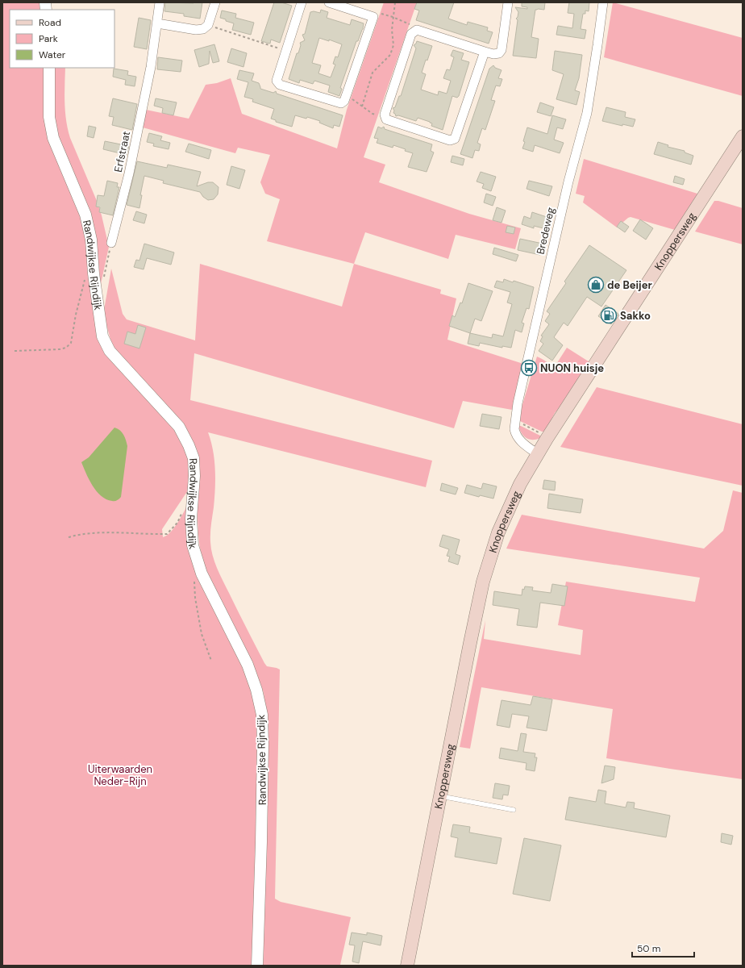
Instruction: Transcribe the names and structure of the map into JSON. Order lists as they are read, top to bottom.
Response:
{
  "streets": {
    "main road": ["Knoppersweg"],
    "street": ["Erfstraat", "Bredeweg", "Randwijkse Rijndijk"]
  },
  "crossings": [
    ["Bredeweg", "Knoppersweg"]
  ],
  "parks": ["Uiterwaarden Neder-Rijn"],
  "places": {
    "shop": ["de Beijer"],
    "fuel station": ["Sakko"],
    "bus stop": ["NUON huisje"]
  },
  "legend": ["Road", "Park", "Water"],
  "scale_bar": "50 m"
}
